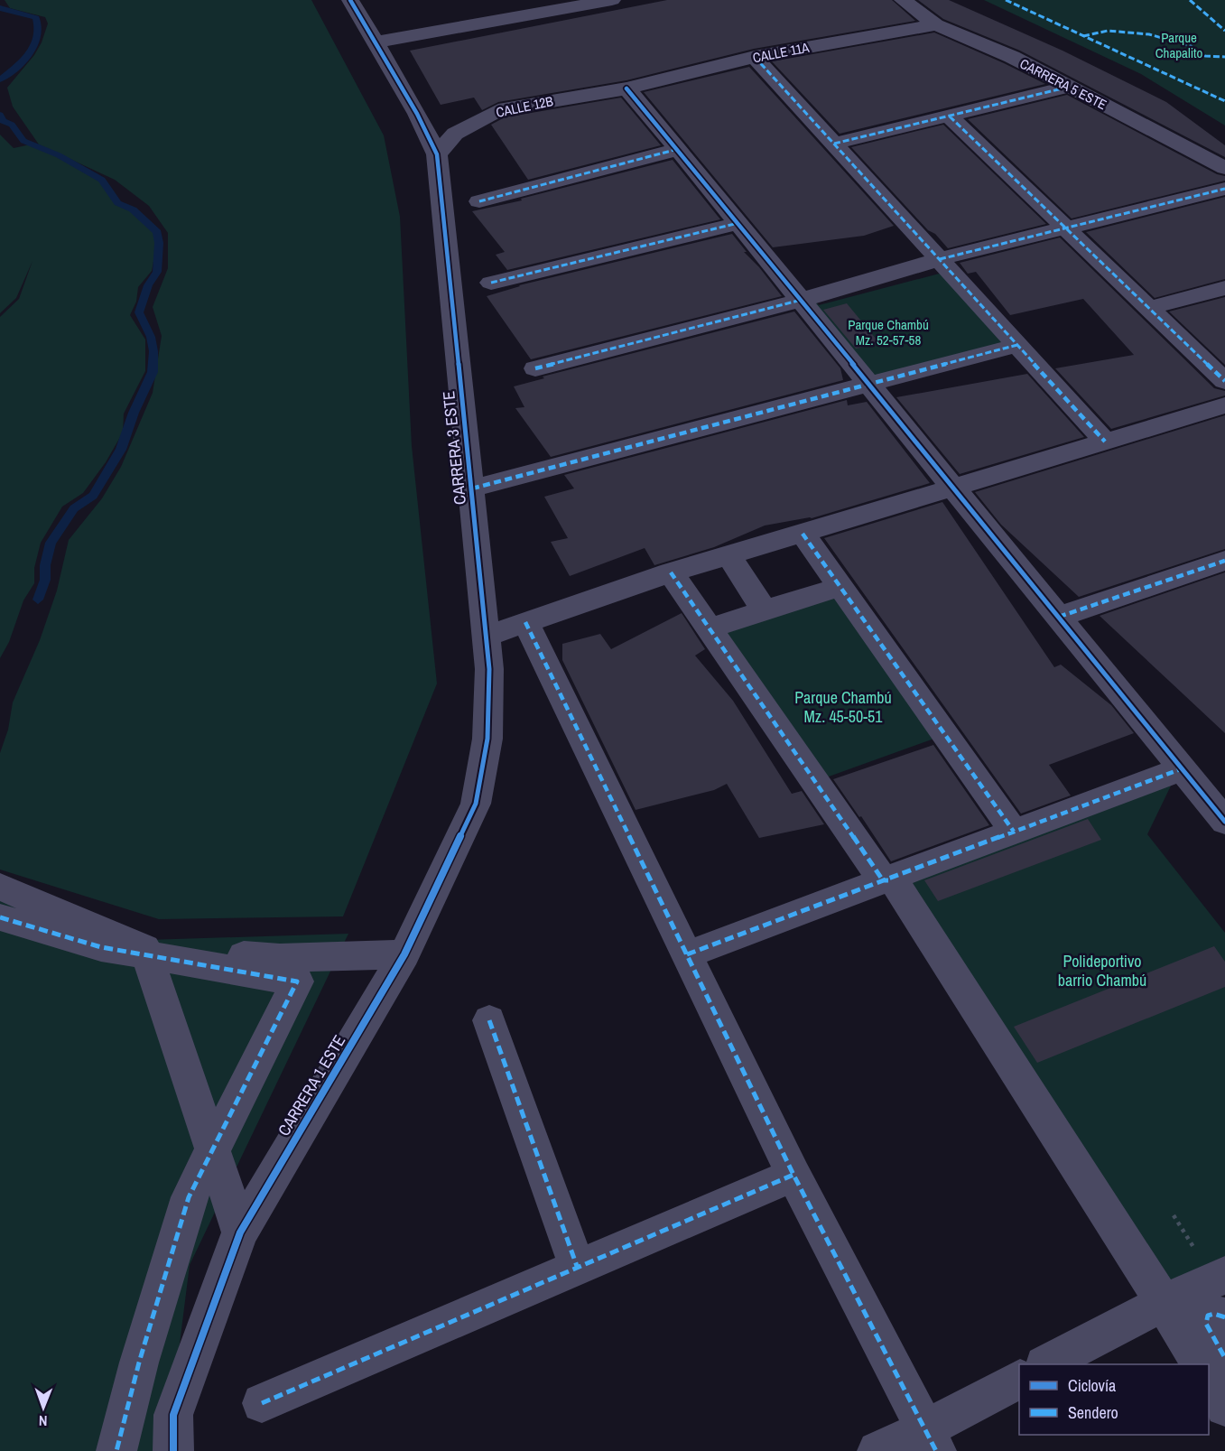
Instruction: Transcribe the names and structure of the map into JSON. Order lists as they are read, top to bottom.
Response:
{
  "streets": {
    "street": [
      "CALLE 11A",
      "CARRERA 5 ESTE",
      "CALLE 12B",
      "CARRERA 3 ESTE",
      "CARRERA 1 ESTE"
    ]
  },
  "crossings": [
    ["CALLE 11A", "CARRERA 5 ESTE"],
    ["CALLE 11A", "CALLE 12B"],
    ["CALLE 12B", "CARRERA 3 ESTE"],
    ["CARRERA 3 ESTE", "CARRERA 1 ESTE"]
  ],
  "parks": [
    "Parque Chapalito",
    "Parque Chambú Mz. 52-57-58",
    "Parque Chambú Mz. 45-50-51",
    "Polideportivo barrio Chambú"
  ],
  "legend": ["Ciclovía", "Sendero"],
  "north": "bottom"
}
